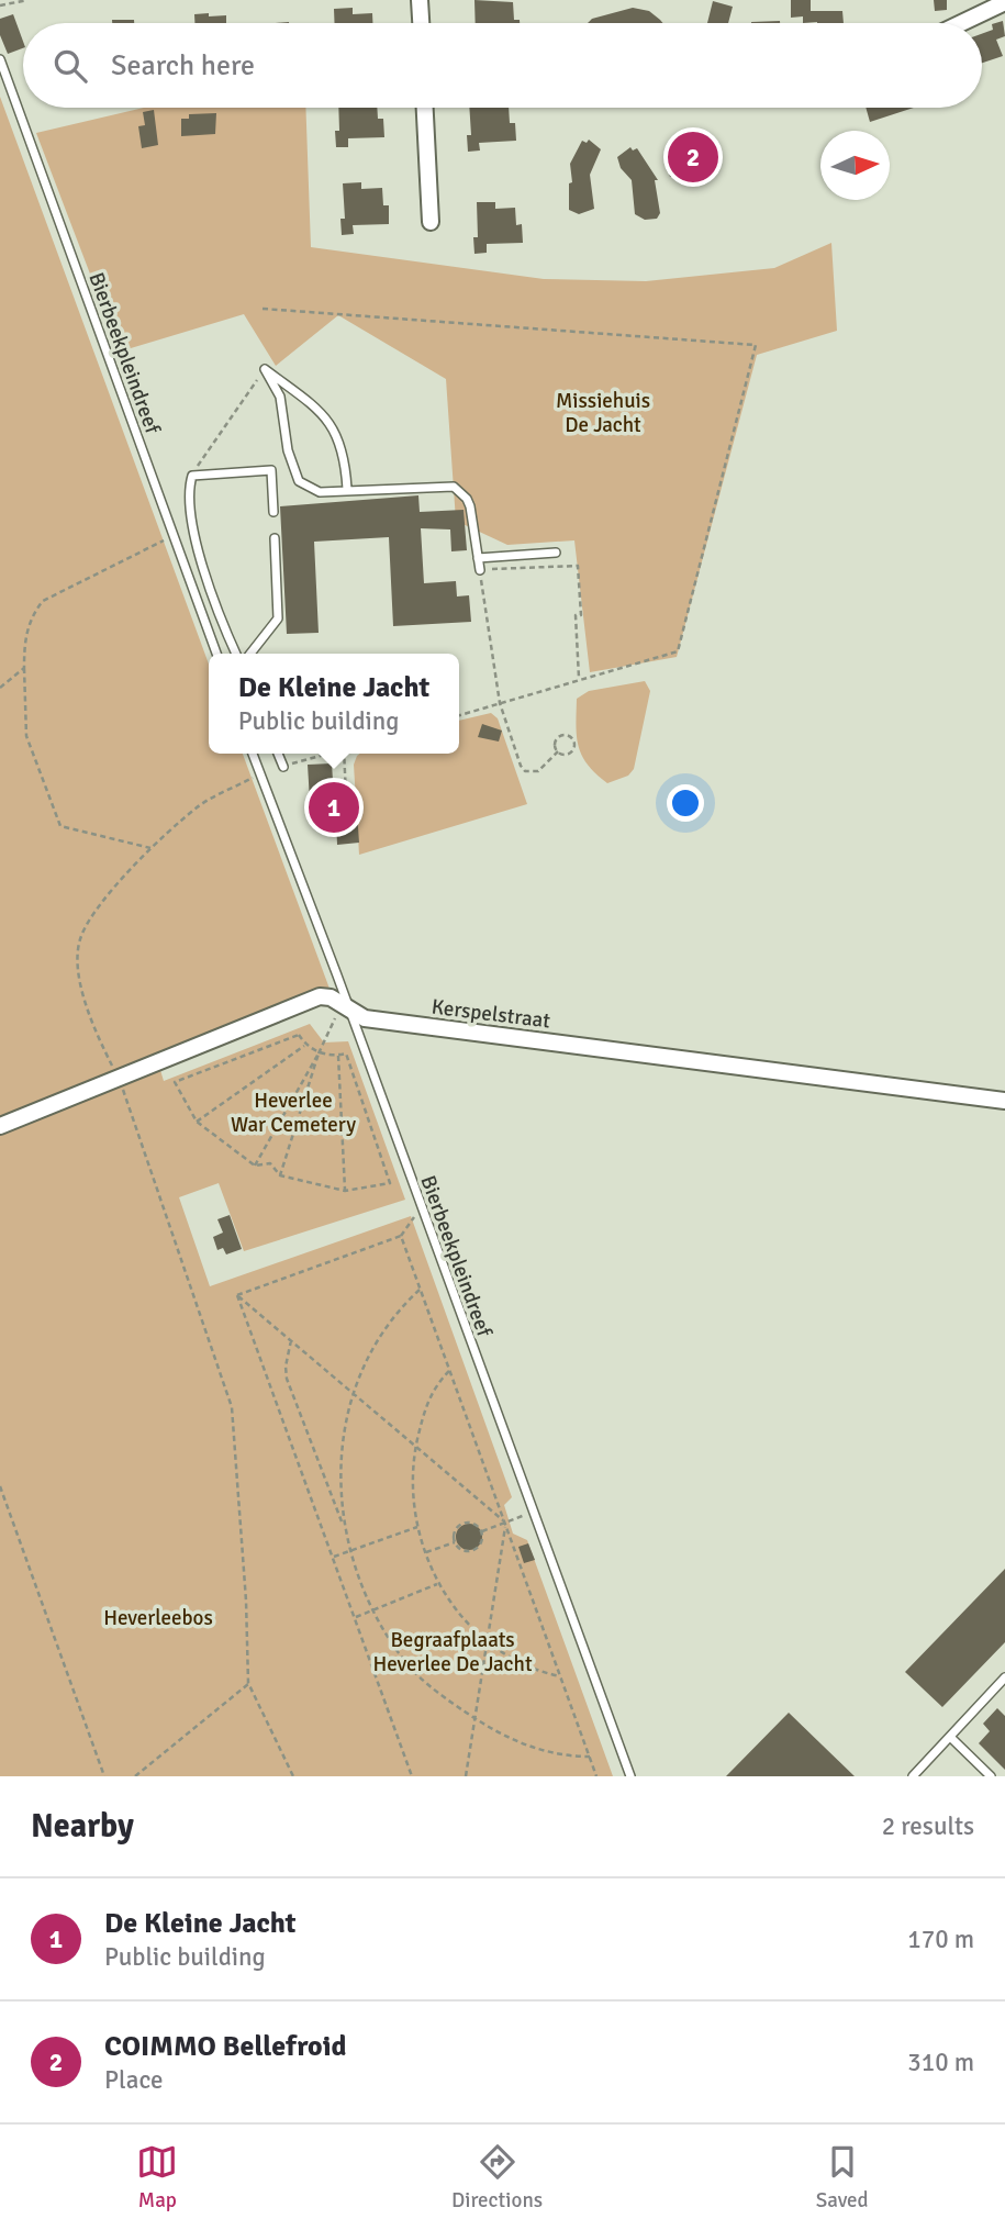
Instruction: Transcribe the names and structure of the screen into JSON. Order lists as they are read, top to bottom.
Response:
{
  "streets": {
    "street": ["Kerspelstraat"],
    "lane": ["Bierbeekpleindreef"]
  },
  "crossings": [
    ["Bierbeekpleindreef", "Kerspelstraat"]
  ],
  "parks": [
    "Missiehuis De Jacht",
    "Heverlee War Cemetery",
    "Heverleebos",
    "Begraafplaats Heverlee De Jacht"
  ],
  "north": "right",
  "page": {
    "search": "Search here",
    "pins": ["2", "1"],
    "popup": ["De Kleine Jacht", "Public building"],
    "heading": ["Nearby", "2 results"],
    "list": [
      {
        "mark": "1",
        "name": "De Kleine Jacht",
        "note": "Public building",
        "value": "170 m"
      },
      {
        "mark": "2",
        "name": "COIMMO Bellefroid",
        "note": "Place",
        "value": "310 m"
      }
    ],
    "nav": ["Map", "Directions", "Saved"]
  }
}
